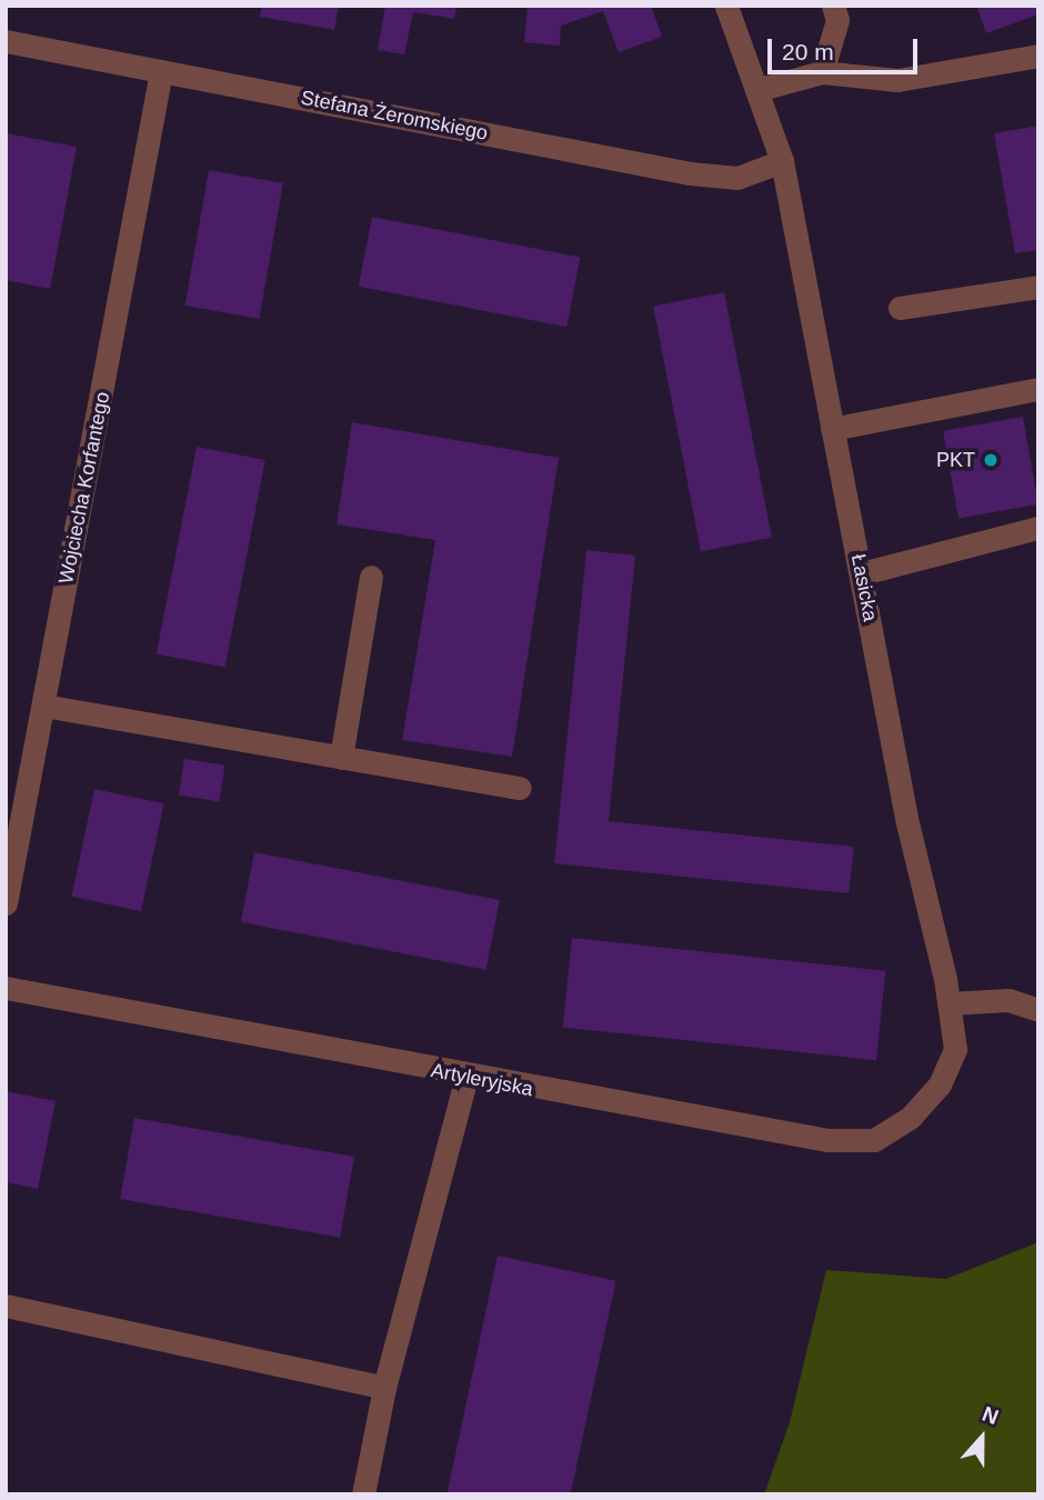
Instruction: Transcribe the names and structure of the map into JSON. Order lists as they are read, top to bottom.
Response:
{
  "streets": {
    "street": [
      "Stefana Żeromskiego",
      "Wojciecha Korfantego",
      "Łasicka",
      "Artyleryjska"
    ]
  },
  "crossings": [
    ["Stefana Żeromskiego", "Wojciecha Korfantego"],
    ["Stefana Żeromskiego", "Łasicka"],
    ["Łasicka", "Artyleryjska"]
  ],
  "places": ["PKT"],
  "scale_bar": "20 m",
  "north": "top"
}
